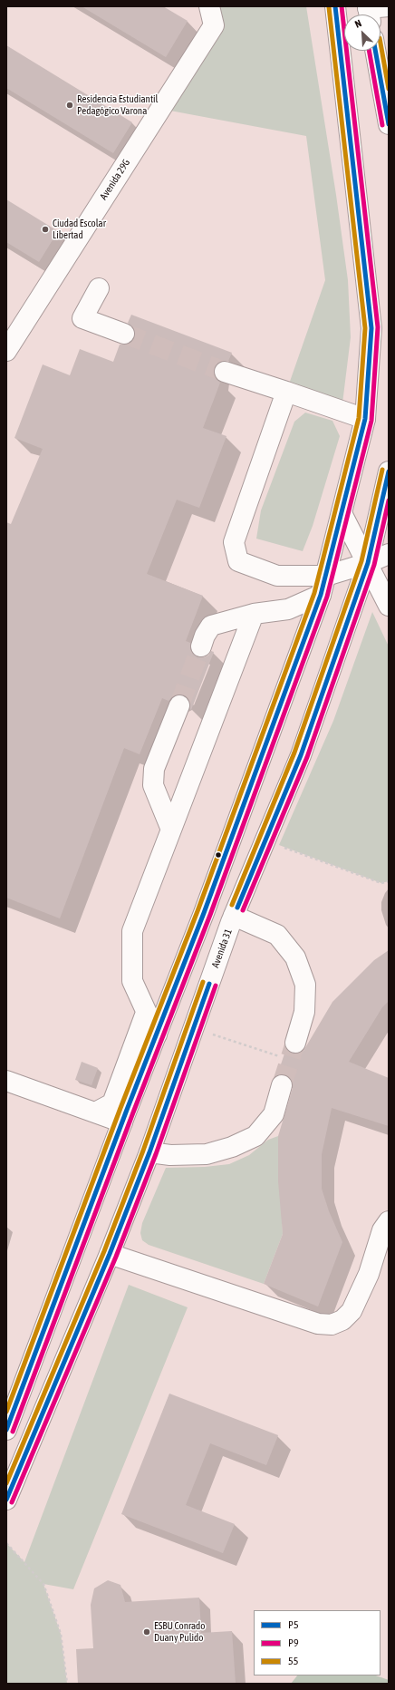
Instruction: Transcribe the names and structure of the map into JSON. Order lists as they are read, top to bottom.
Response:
{
  "streets": {
    "main road": ["Avenida 29G", "Avenida 31"]
  },
  "places": ["Residencia Estudiantil Pedagógico Varona", "Ciudad Escolar Libertad", "ESBU Conrado Duany Pulido"],
  "lines": ["transit line P5", "transit line P9", "transit line 55"],
  "legend": ["P5", "P9", "55"],
  "north": "top left"
}
